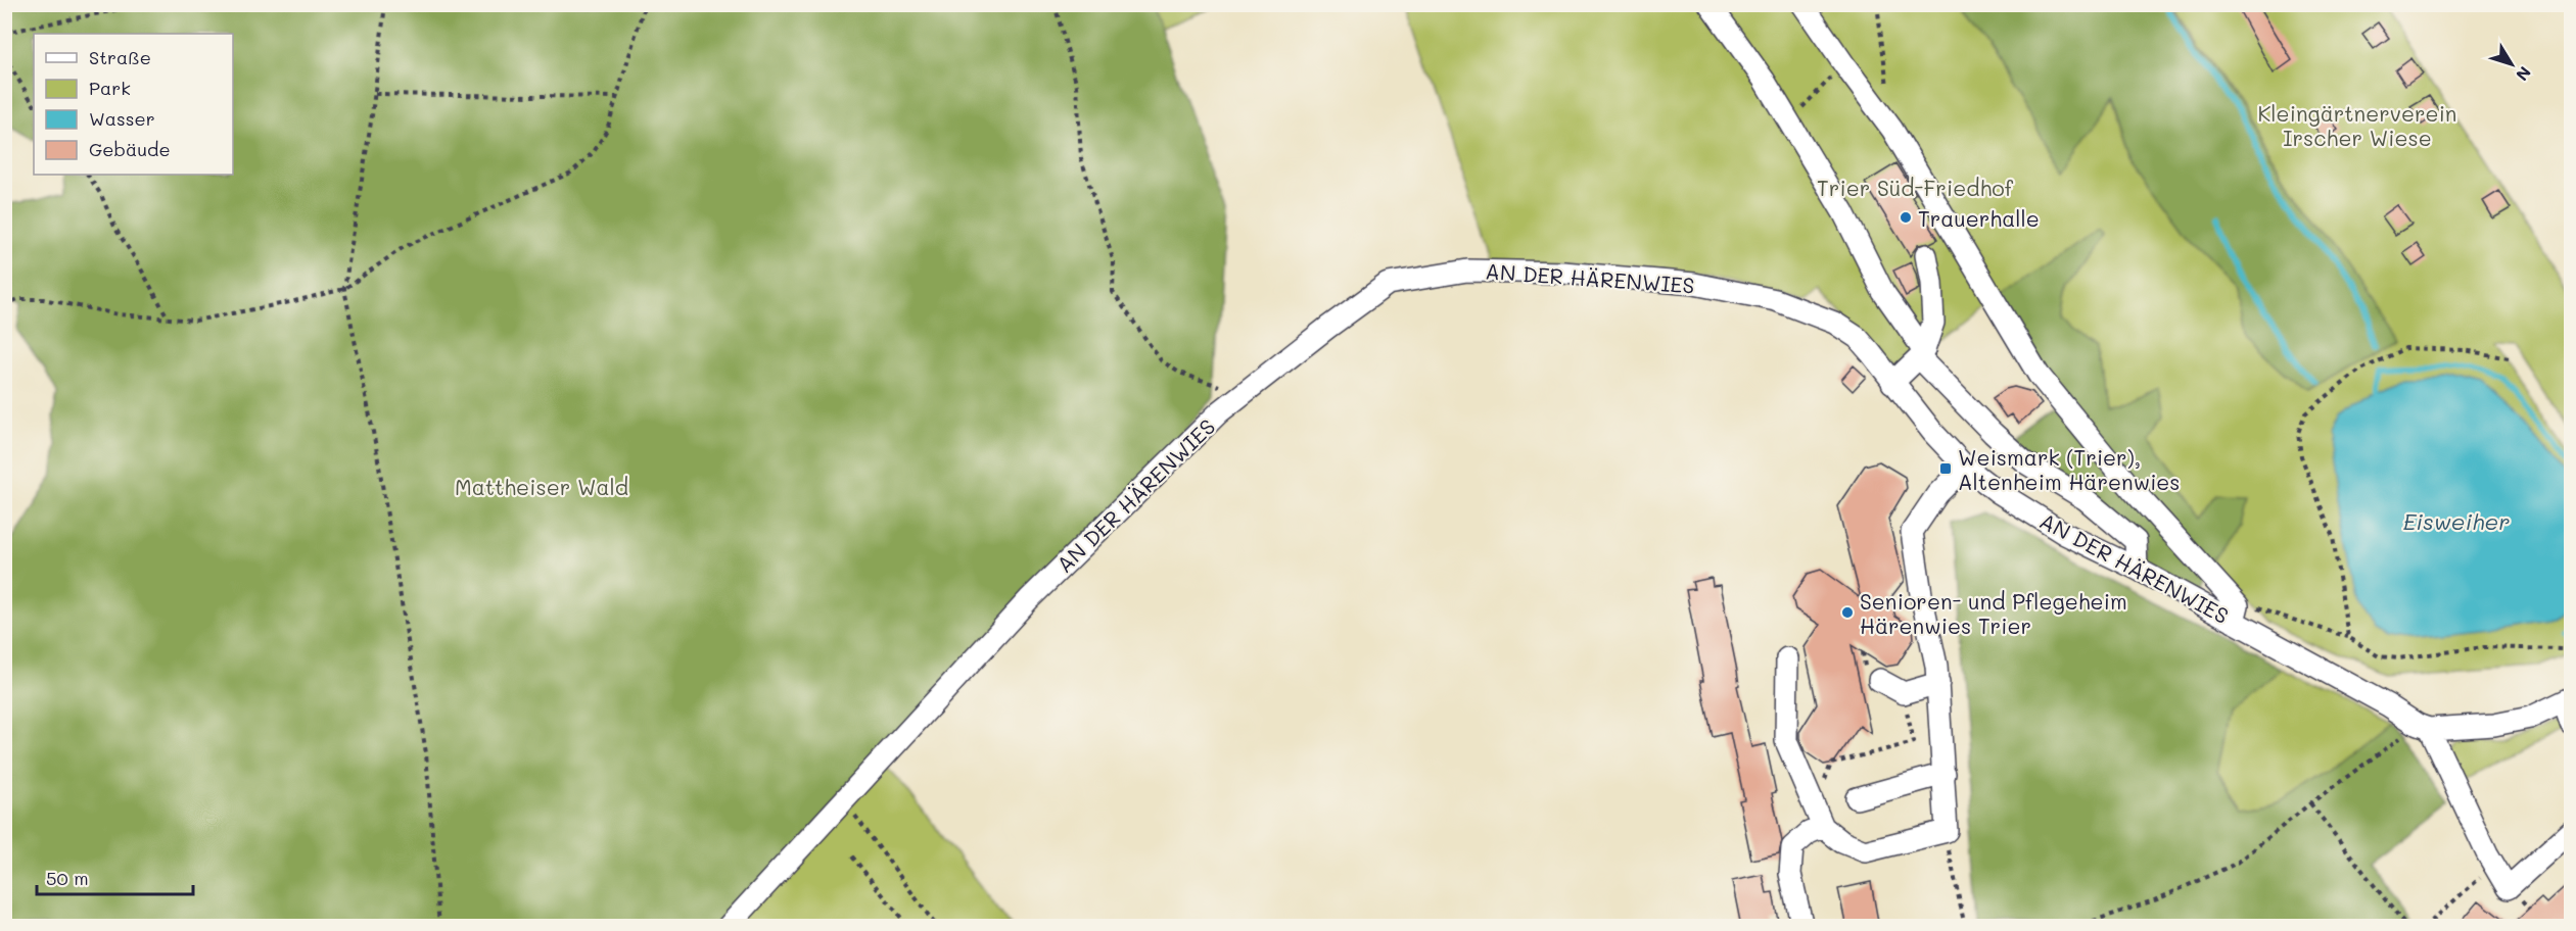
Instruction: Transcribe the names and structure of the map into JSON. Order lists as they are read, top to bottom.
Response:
{
  "streets": {
    "street": ["AN DER HÄRENWIES"]
  },
  "water": ["Eisweiher"],
  "parks": ["Kleingärtnerverein Irscher Wiese", "Trier Süd-Friedhof", "Mattheiser Wald"],
  "places": {
    "other": ["Trauerhalle", "Senioren- und Pflegeheim Härenwies Trier"],
    "transit": ["Weismark (Trier), Altenheim Härenwies"]
  },
  "legend": [
    "Straße",
    "Park",
    "Wasser",
    "Gebäude"
  ],
  "scale_bar": "50 m",
  "north": "bottom right"
}
